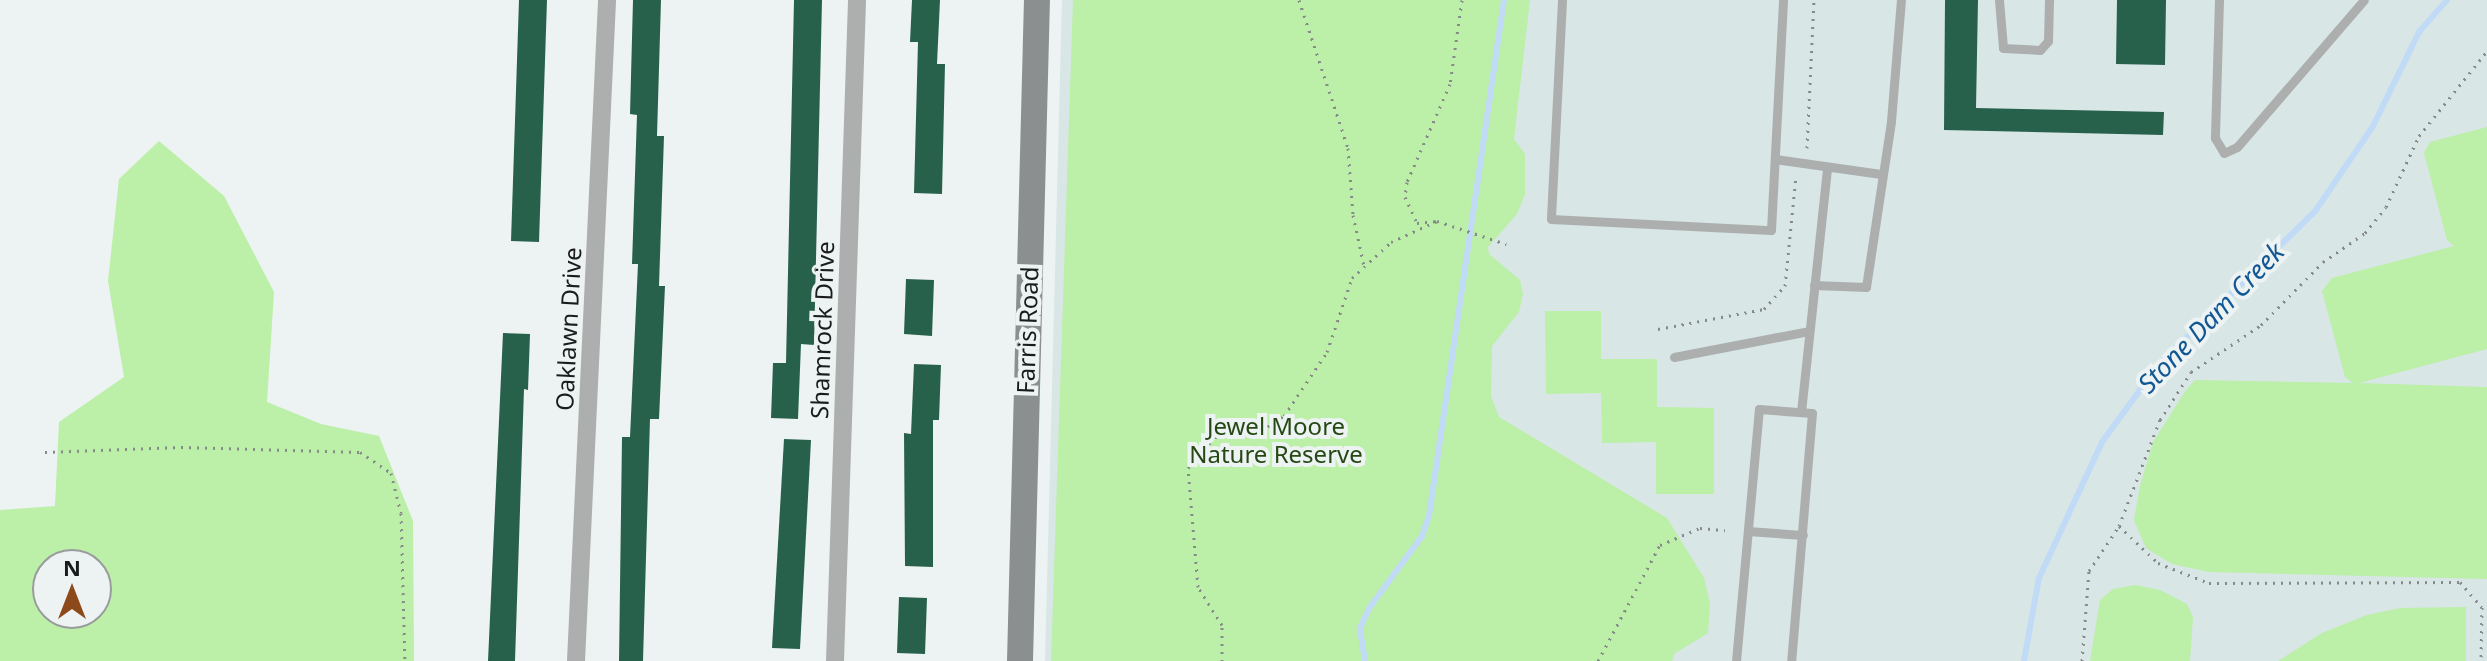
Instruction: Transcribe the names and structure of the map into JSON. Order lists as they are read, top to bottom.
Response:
{
  "streets": {
    "street": ["Oaklawn Drive", "Shamrock Drive", "Farris Road"]
  },
  "water": ["Stone Dam Creek"],
  "parks": ["Jewel Moore Nature Reserve"],
  "north": "top"
}
